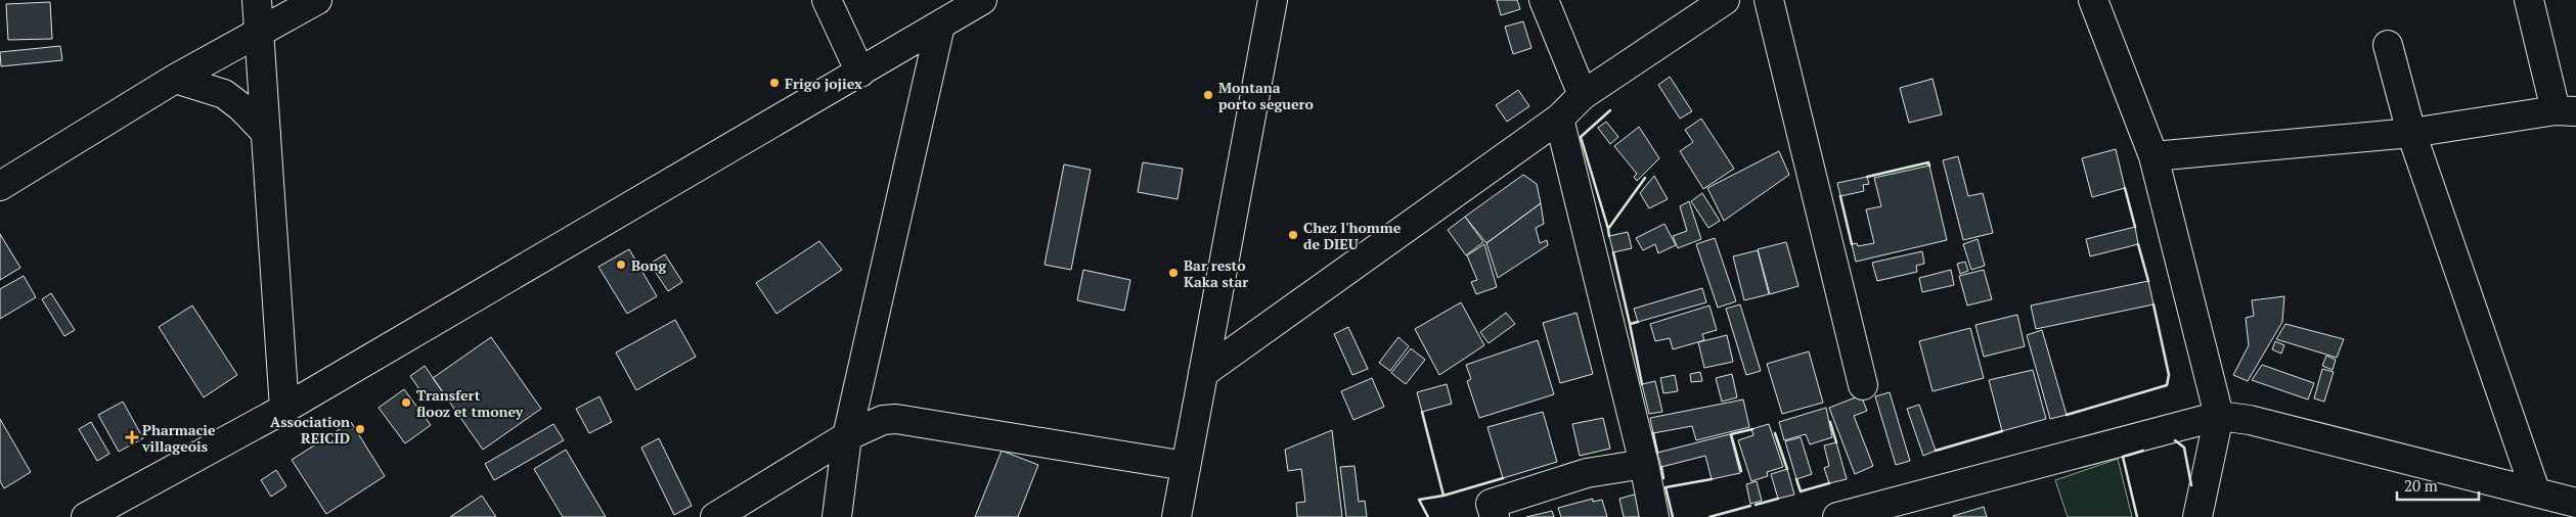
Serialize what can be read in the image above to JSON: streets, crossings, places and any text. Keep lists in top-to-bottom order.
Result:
{
  "places": {
    "other": [
      "Frigo jojiex",
      "Montana porto seguero",
      "Chez l'homme de DIEU",
      "Bong",
      "Bar resto Kaka star",
      "Transfert flooz et tmoney",
      "Association REICID"
    ],
    "health": ["Pharmacie villageois"]
  },
  "scale_bar": "20 m"
}
